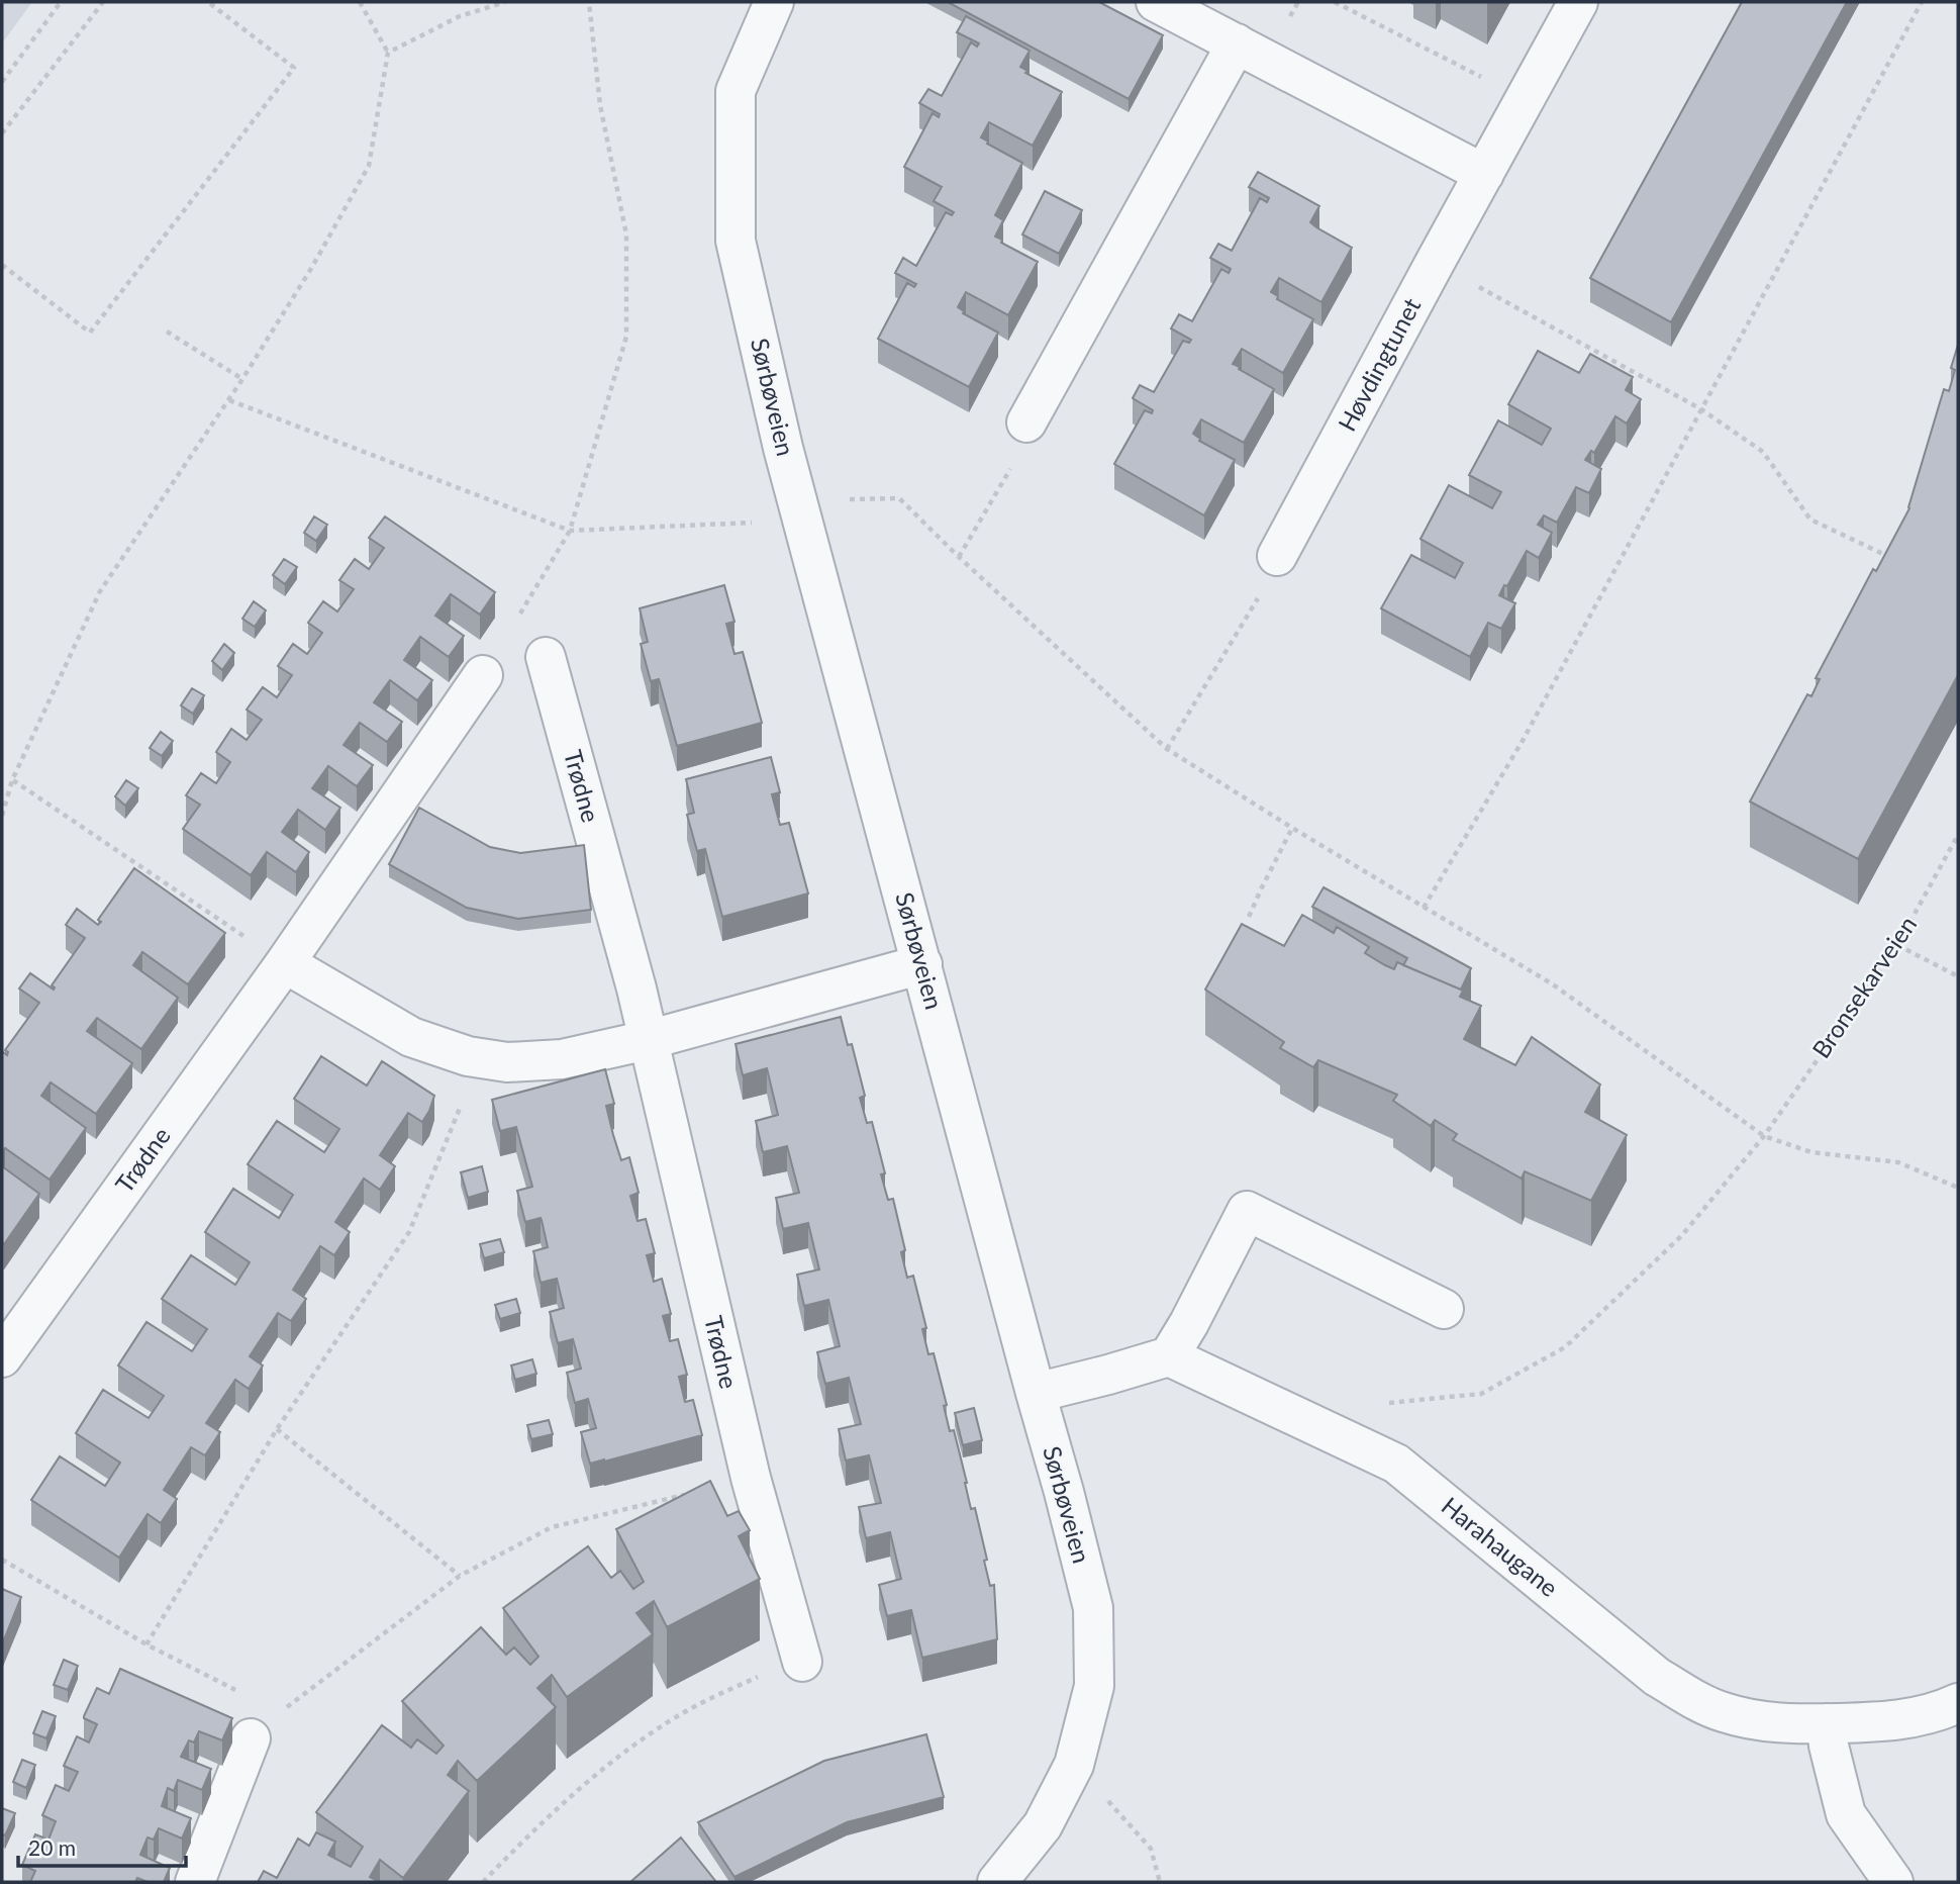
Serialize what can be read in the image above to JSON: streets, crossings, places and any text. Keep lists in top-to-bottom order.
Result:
{
  "streets": {
    "street": [
      "Høvdingtunet",
      "Sørbøveien",
      "Trødne",
      "Harahaugane"
    ],
    "path": ["Bronsekarveien"]
  },
  "scale_bar": "20 m"
}
